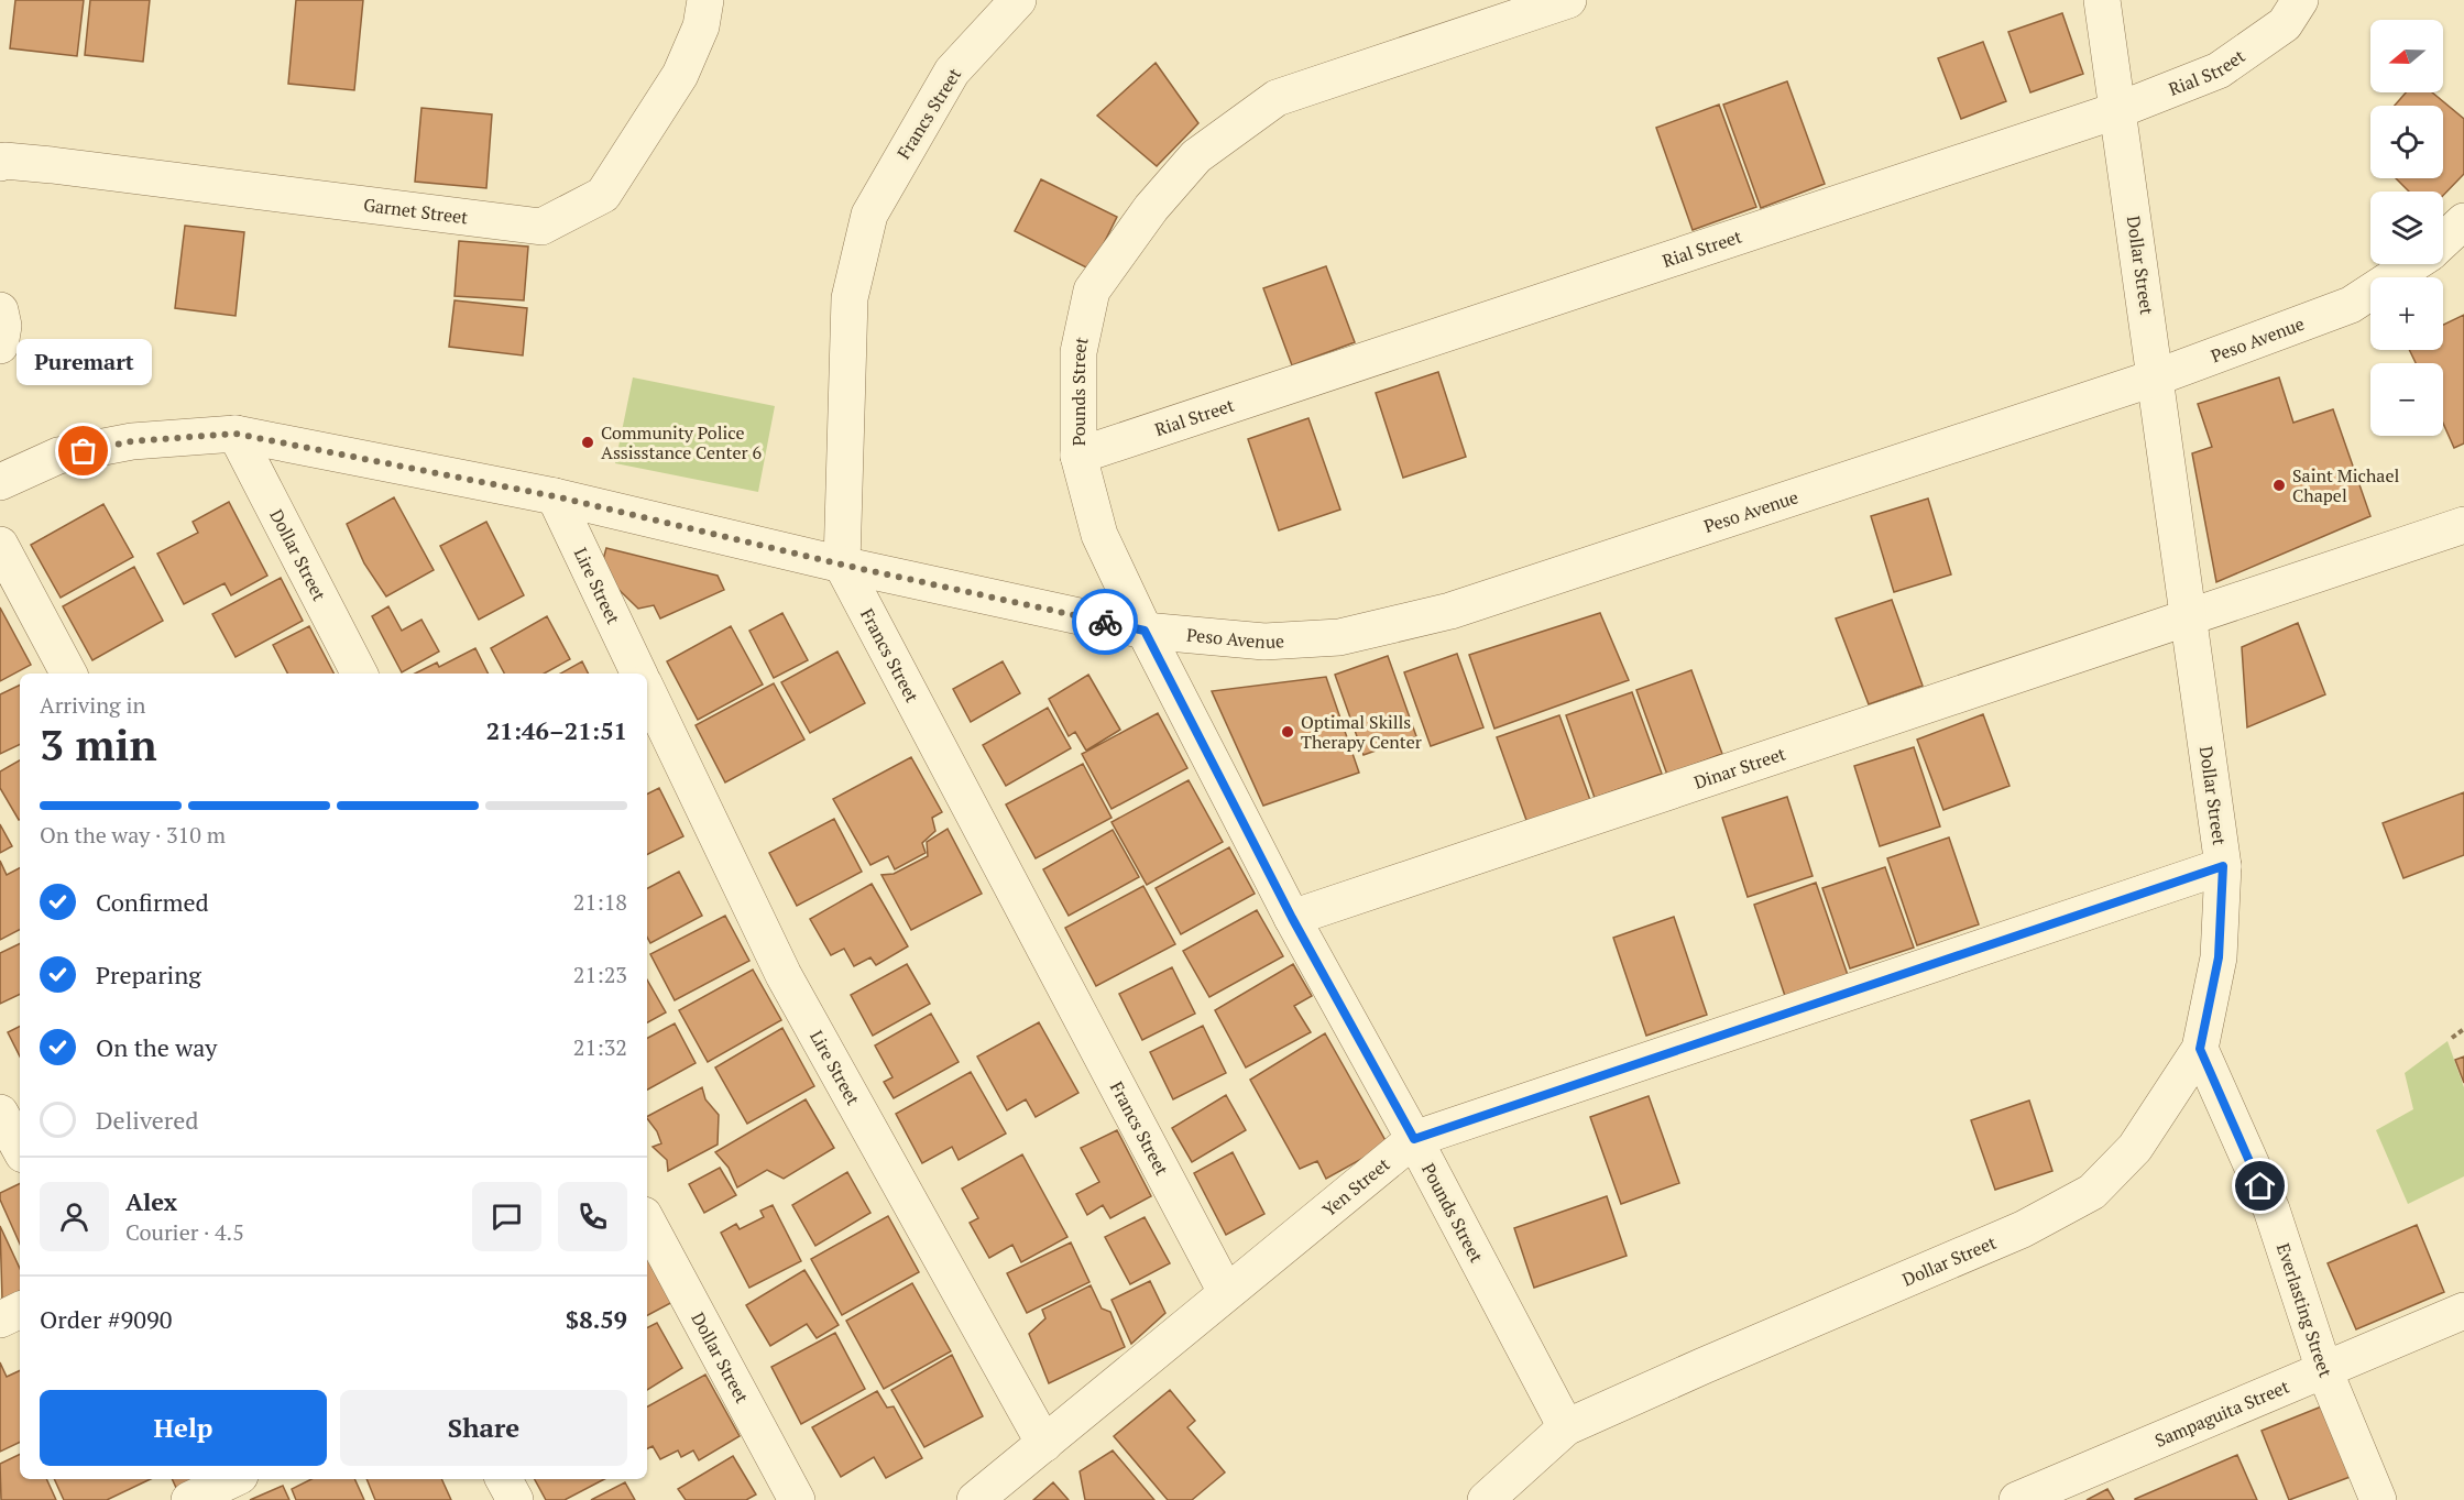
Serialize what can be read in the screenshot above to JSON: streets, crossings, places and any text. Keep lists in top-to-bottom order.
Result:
{
  "streets": {
    "street": [
      "Rial Street",
      "Francs Street",
      "Garnet Street",
      "Dollar Street",
      "Peso Avenue",
      "Pounds Street",
      "Lire Street",
      "Dinar Street",
      "Yen Street",
      "Everlasting Street",
      "Sampaguita Street"
    ]
  },
  "crossings": [
    ["Rial Street", "Dollar Street"],
    ["Rial Street", "Pounds Street"],
    ["Francs Street", "Peso Avenue"],
    ["Francs Street", "Yen Street"],
    ["Dollar Street", "Peso Avenue"],
    ["Dollar Street", "Pounds Street"],
    ["Dollar Street", "Dinar Street"],
    ["Dollar Street", "Yen Street"],
    ["Dollar Street", "Everlasting Street"],
    ["Peso Avenue", "Pounds Street"],
    ["Peso Avenue", "Lire Street"],
    ["Pounds Street", "Dinar Street"],
    ["Pounds Street", "Yen Street"],
    ["Lire Street", "Yen Street"],
    ["Everlasting Street", "Sampaguita Street"]
  ],
  "places": [
    "Community Police Assisstance Center 6",
    "Puremart",
    "Saint Michael Chapel",
    "Optimal Skills Therapy Center"
  ],
  "north": "left",
  "page": {
    "map_buttons": ["+", "−"],
    "bubble": "Puremart",
    "heading": ["3 min", "Arriving in", "21:46–21:51"],
    "panel": [
      "Alex",
      "Courier · 4.5",
      "Order #9090",
      "$8.59"
    ],
    "bar": "On the way · 310 m",
    "list": [
      ["Confirmed", "21:18"],
      ["Preparing", "21:23"],
      ["On the way", "21:32"],
      "Delivered"
    ],
    "buttons": ["Help", "Share"]
  }
}
